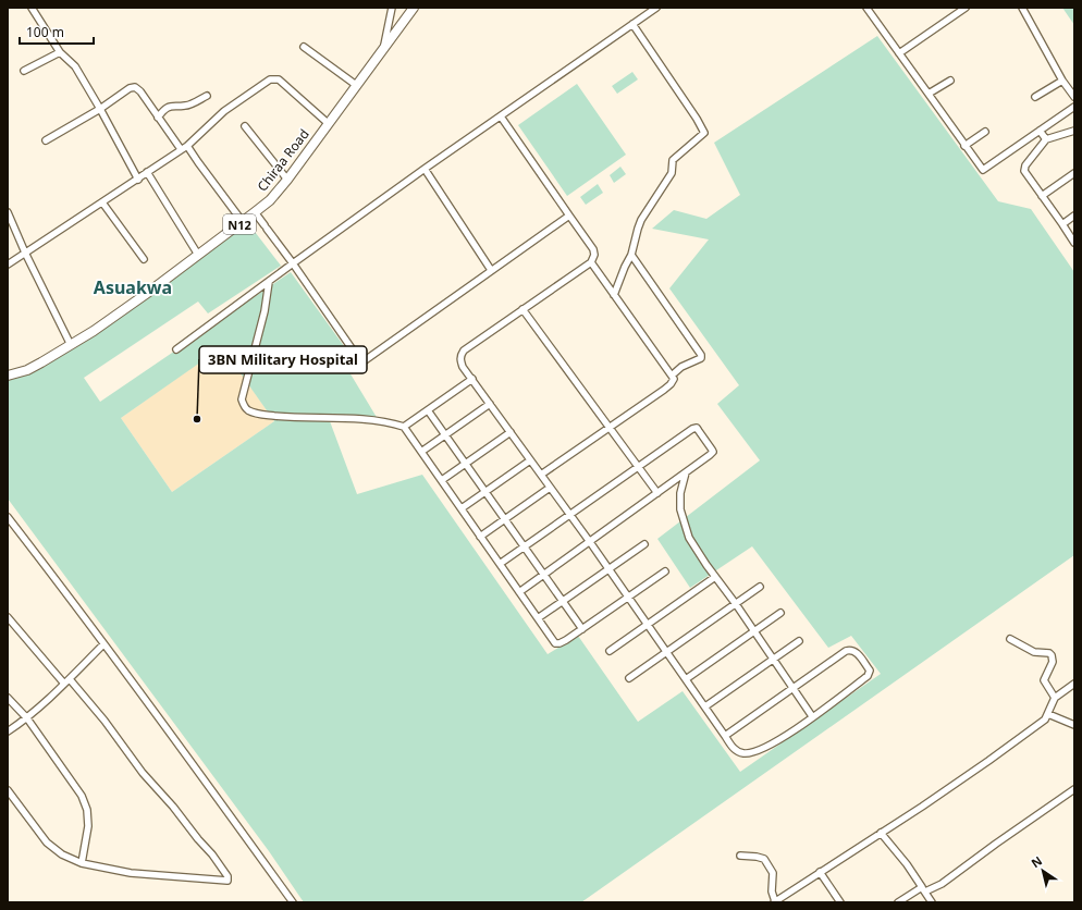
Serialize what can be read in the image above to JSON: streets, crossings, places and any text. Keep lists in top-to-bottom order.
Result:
{
  "streets": {
    "highway": ["Chiraa Road", "N12"]
  },
  "districts": ["Asuakwa"],
  "places": ["3BN Military Hospital"],
  "scale_bar": "100 m",
  "north": "top left"
}
